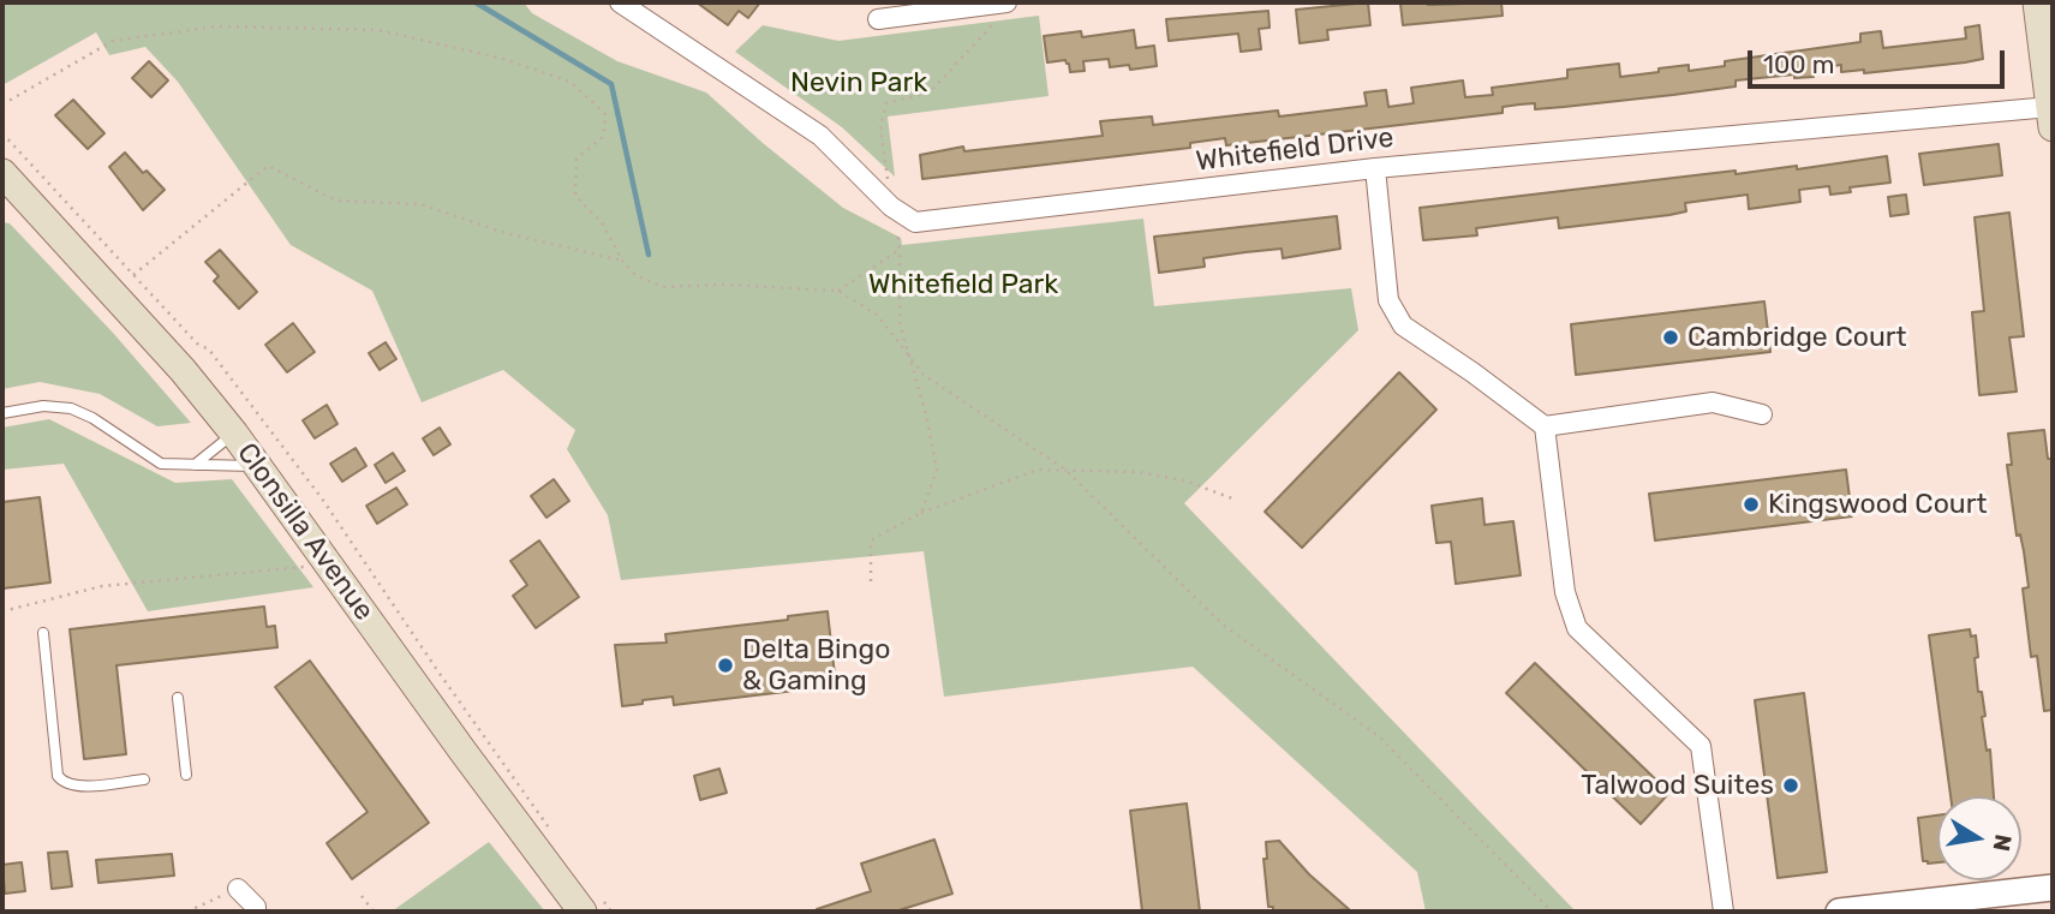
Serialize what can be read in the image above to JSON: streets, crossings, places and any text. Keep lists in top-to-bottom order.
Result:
{
  "streets": {
    "main road": ["Clonsilla Avenue"],
    "street": ["Whitefield Drive"]
  },
  "parks": ["Nevin Park", "Whitefield Park"],
  "places": [
    "Cambridge Court",
    "Kingswood Court",
    "Delta Bingo & Gaming",
    "Talwood Suites"
  ],
  "scale_bar": "100 m",
  "north": "right"
}
